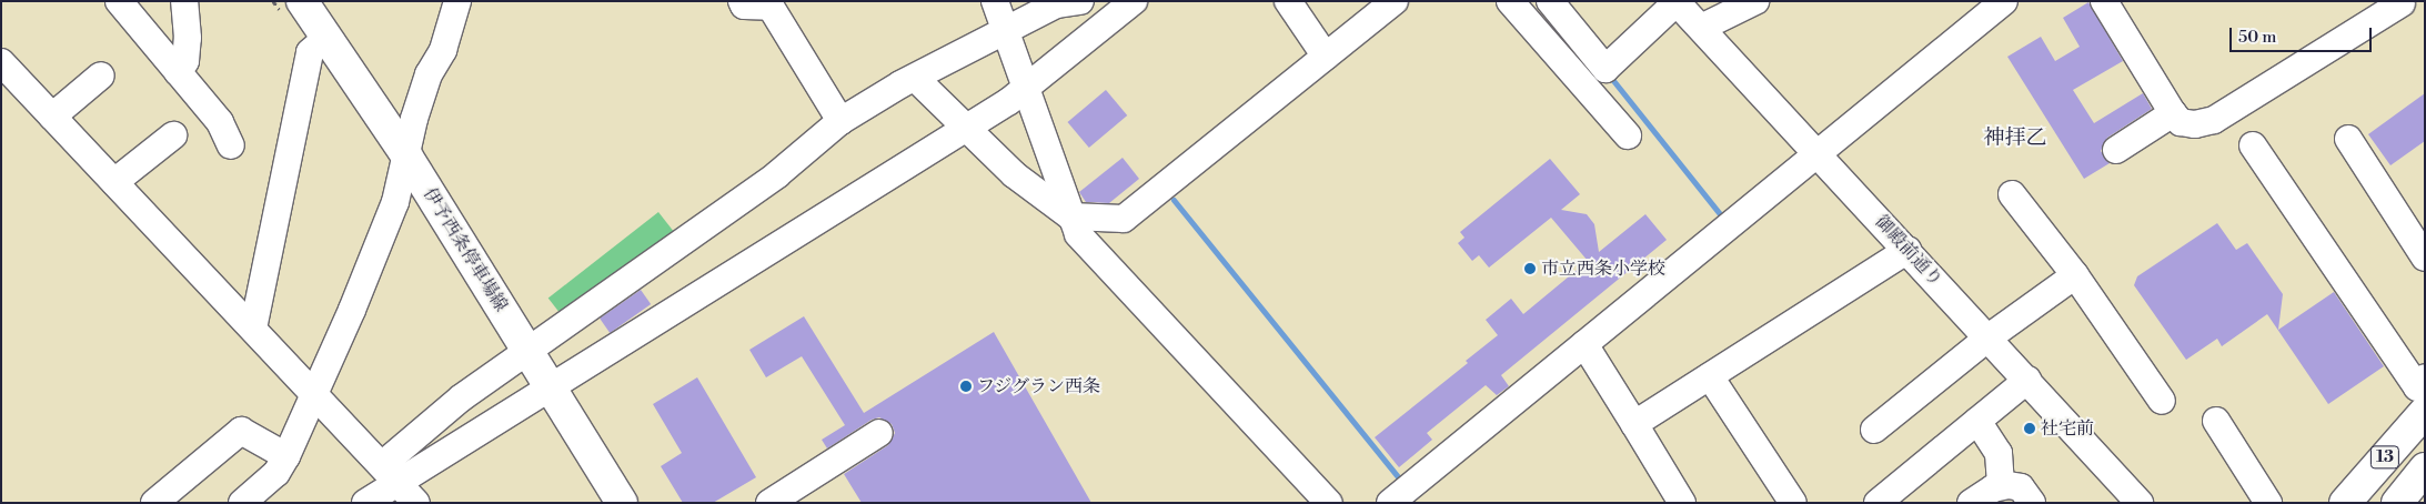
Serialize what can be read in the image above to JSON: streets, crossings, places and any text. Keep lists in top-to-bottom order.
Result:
{
  "streets": {
    "main road": ["伊予西条停車場線", "13"],
    "street": ["御殿前通り"]
  },
  "districts": ["神拝乙"],
  "places": ["市立西条小学校", "フジグラン西条", "社宅前"],
  "scale_bar": "50 m"
}
